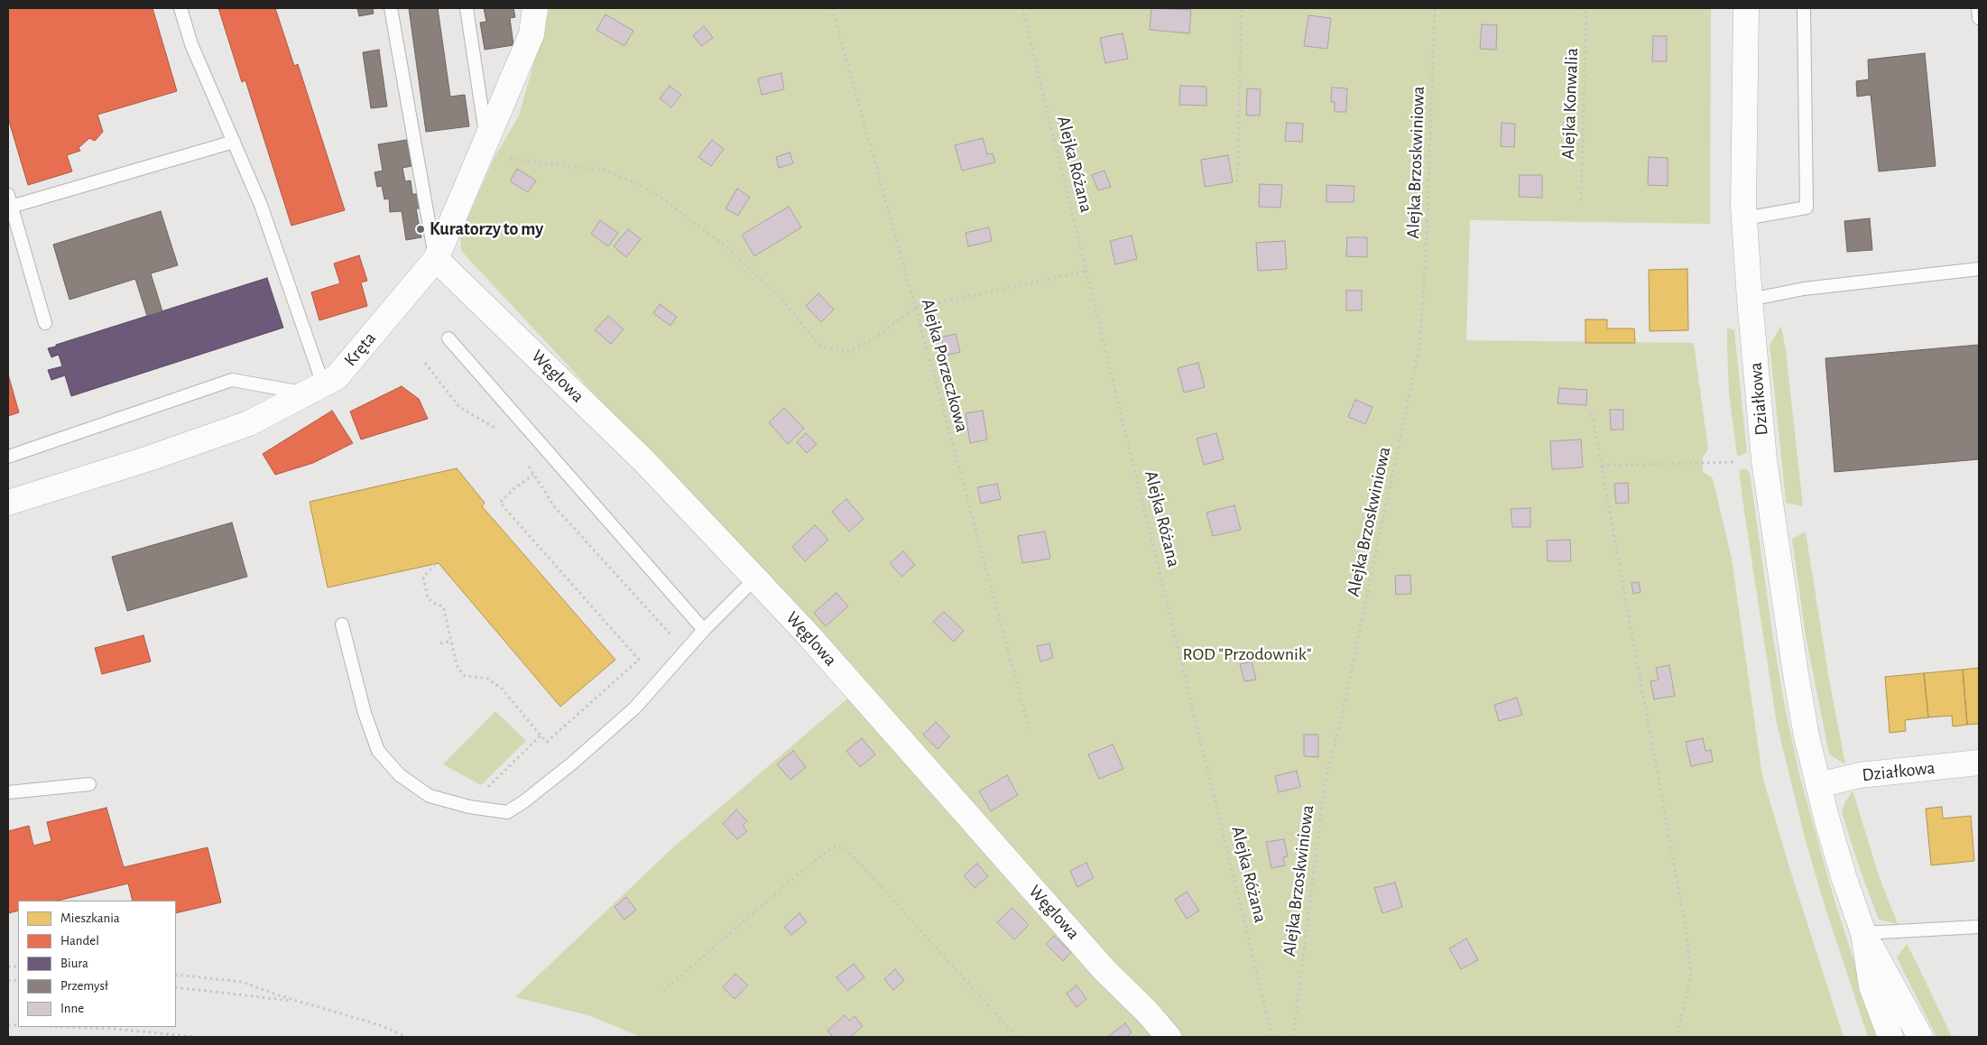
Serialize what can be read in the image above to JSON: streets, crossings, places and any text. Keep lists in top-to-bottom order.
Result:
{
  "streets": {
    "street": ["Kręta", "Węglowa", "Działkowa"],
    "path": [
      "Alejka Konwalia",
      "Alejka Brzoskwiniowa",
      "Alejka Różana",
      "Alejka Porzeczkowa"
    ]
  },
  "crossings": [
    ["Kręta", "Węglowa"]
  ],
  "parks": ["ROD \"Przodownik\""],
  "places": ["Kuratorzy to my"],
  "legend": [
    "Mieszkania",
    "Handel",
    "Biura",
    "Przemysł",
    "Inne"
  ]
}
